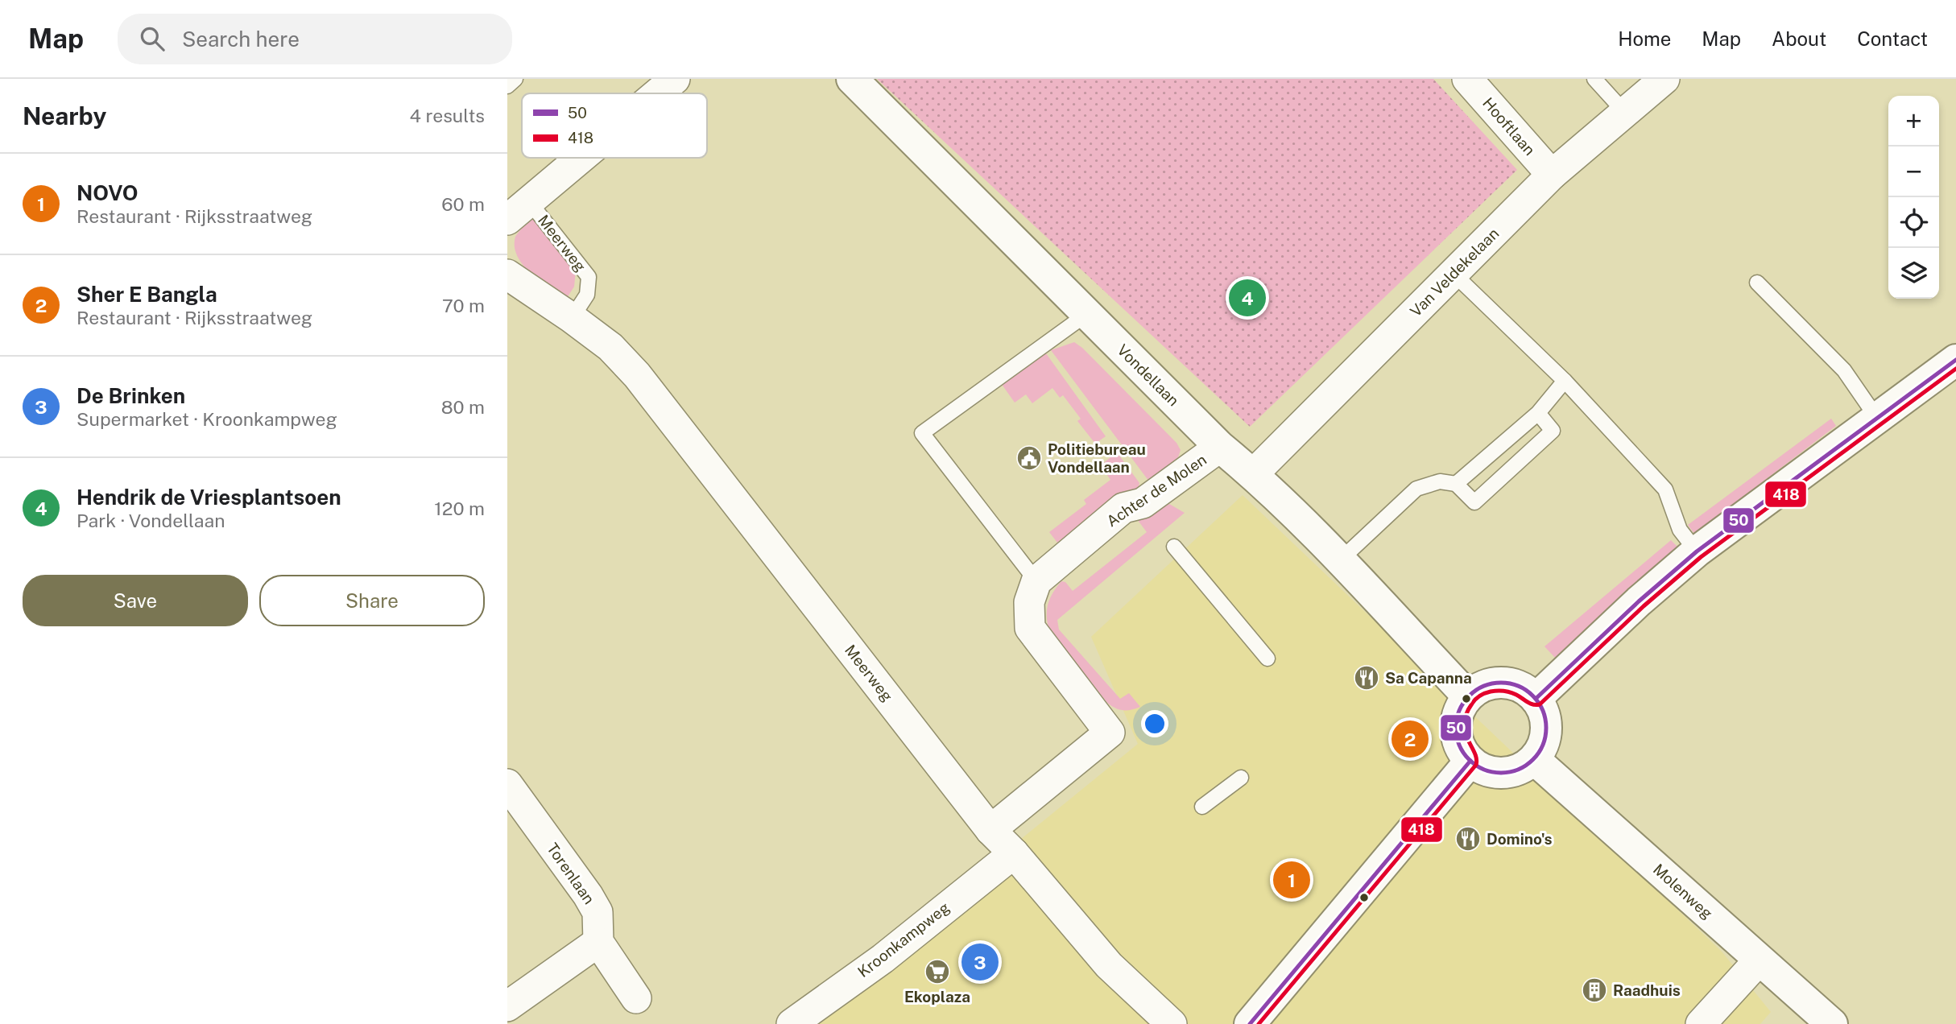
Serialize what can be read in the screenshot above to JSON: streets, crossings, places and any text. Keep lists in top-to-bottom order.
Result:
{
  "streets": {
    "street": [
      "Hooftlaan",
      "Meerweg",
      "Van Veldekelaan",
      "Vondellaan",
      "Achter de Molen",
      "Torenlaan",
      "Molenweg",
      "Kroonkampweg"
    ]
  },
  "crossings": [
    ["Hooftlaan", "Van Veldekelaan"],
    ["Meerweg", "Kroonkampweg"],
    ["Van Veldekelaan", "Vondellaan"],
    ["Vondellaan", "Achter de Molen"],
    ["Vondellaan", "Molenweg"]
  ],
  "places": {
    "public building": ["Politiebureau Vondellaan"],
    "restaurant": ["Sa Capanna", "Domino's"],
    "supermarket": ["Ekoplaza"],
    "building": ["Raadhuis"]
  },
  "lines": ["transit line 50", "transit line 418"],
  "legend": ["50", "418"],
  "page": {
    "header": "Map",
    "search": "Search here",
    "nav": [
      "Home",
      "Map",
      "About",
      "Contact"
    ],
    "heading": ["Nearby", "4 results"],
    "map_buttons": ["+", "−"],
    "list": [
      {
        "mark": "1",
        "name": "NOVO",
        "note": "Restaurant · Rijksstraatweg",
        "value": "60 m"
      },
      {
        "mark": "2",
        "name": "Sher E Bangla",
        "note": "Restaurant · Rijksstraatweg",
        "value": "70 m"
      },
      {
        "mark": "3",
        "name": "De Brinken",
        "note": "Supermarket · Kroonkampweg",
        "value": "80 m"
      },
      {
        "mark": "4",
        "name": "Hendrik de Vriesplantsoen",
        "note": "Park · Vondellaan",
        "value": "120 m"
      }
    ],
    "pins": [
      "4",
      "2",
      "1",
      "3"
    ],
    "buttons": ["Save", "Share"]
  }
}
